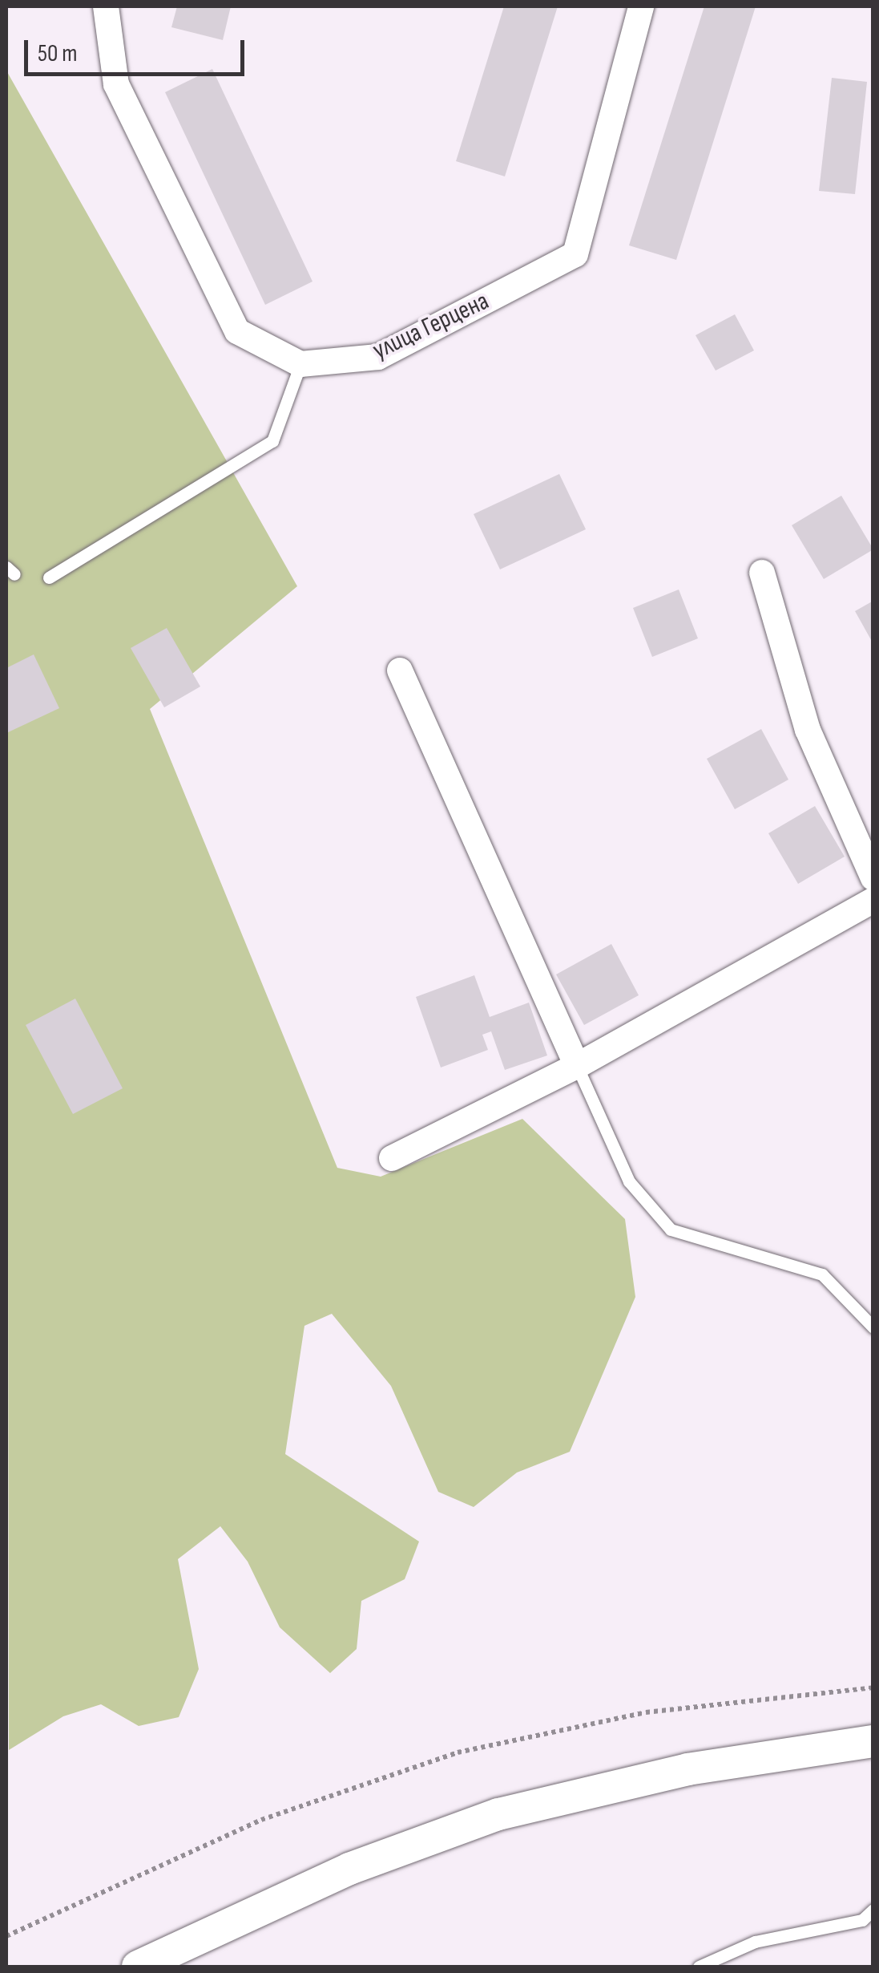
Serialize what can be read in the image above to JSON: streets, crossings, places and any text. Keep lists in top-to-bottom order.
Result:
{
  "streets": {
    "street": ["улица Герцена"]
  },
  "scale_bar": "50 m"
}
